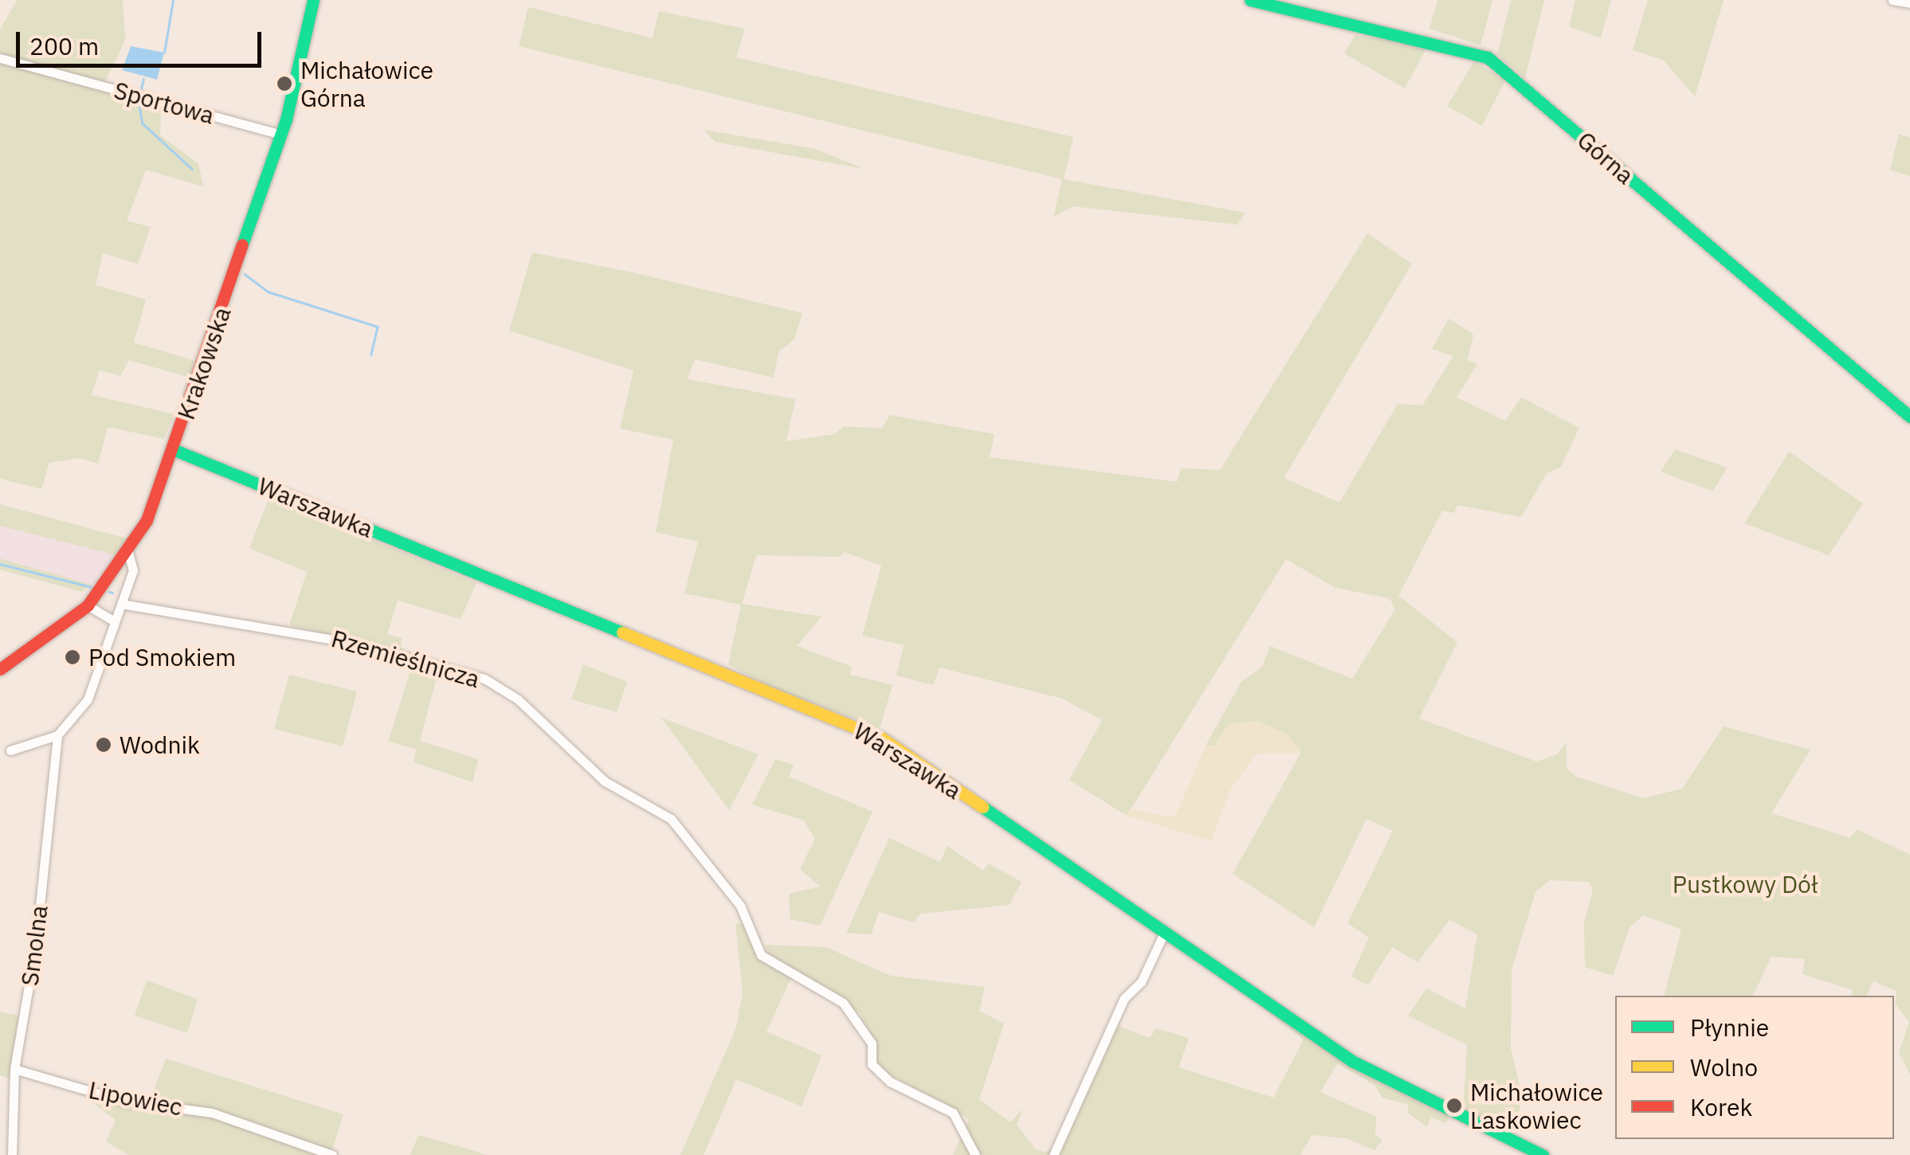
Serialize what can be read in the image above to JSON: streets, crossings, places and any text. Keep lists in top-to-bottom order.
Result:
{
  "streets": {
    "street": [
      "Sportowa",
      "Górna",
      "Krakowska",
      "Warszawka",
      "Rzemieślnicza",
      "Smolna",
      "Lipowiec"
    ]
  },
  "crossings": [
    ["Sportowa", "Krakowska"],
    ["Krakowska", "Warszawka"],
    ["Smolna", "Lipowiec"]
  ],
  "parks": ["Pustkowy Dół"],
  "places": [
    "Michałowice Górna",
    "Pod Smokiem",
    "Wodnik",
    "Michałowice Laskowiec"
  ],
  "legend": ["Płynnie", "Wolno", "Korek"],
  "scale_bar": "200 m"
}
